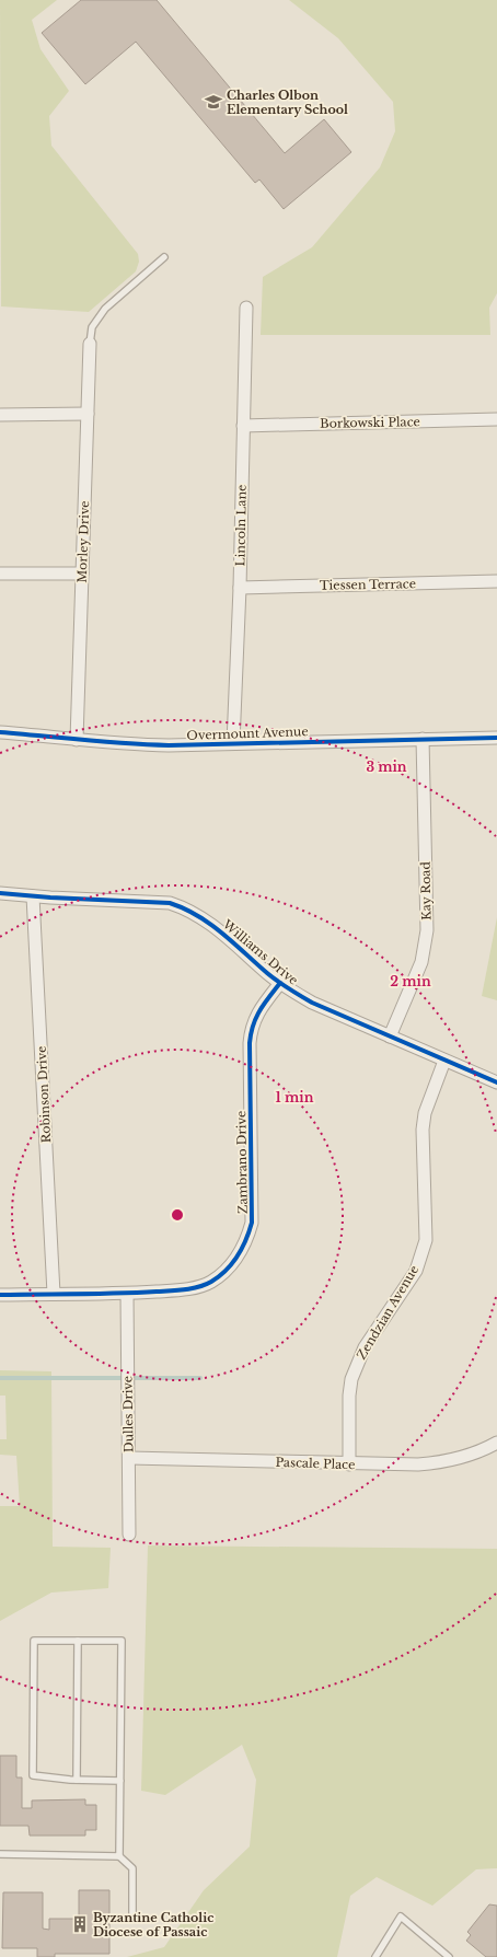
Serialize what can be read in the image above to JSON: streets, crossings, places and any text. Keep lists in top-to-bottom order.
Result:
{
  "streets": {
    "street": [
      "Borkowski Place",
      "Lincoln Lane",
      "Morley Drive",
      "Tiessen Terrace",
      "Overmount Avenue",
      "Kay Road",
      "Williams Drive",
      "Robinson Drive",
      "Zambrano Drive",
      "Zendzian Avenue",
      "Dulles Drive",
      "Pascale Place"
    ]
  },
  "crossings": [
    ["Borkowski Place", "Lincoln Lane"],
    ["Lincoln Lane", "Tiessen Terrace"],
    ["Lincoln Lane", "Overmount Avenue"],
    ["Morley Drive", "Overmount Avenue"],
    ["Overmount Avenue", "Kay Road"],
    ["Kay Road", "Williams Drive"],
    ["Williams Drive", "Robinson Drive"],
    ["Williams Drive", "Zambrano Drive"],
    ["Williams Drive", "Zendzian Avenue"],
    ["Robinson Drive", "Zambrano Drive"],
    ["Zambrano Drive", "Dulles Drive"],
    ["Zendzian Avenue", "Pascale Place"],
    ["Dulles Drive", "Pascale Place"]
  ],
  "places": {
    "school or university": ["Charles Olbon Elementary School"],
    "building": ["Byzantine Catholic Diocese of Passaic"]
  },
  "rings": ["3 min", "2 min", "1 min"]
}
